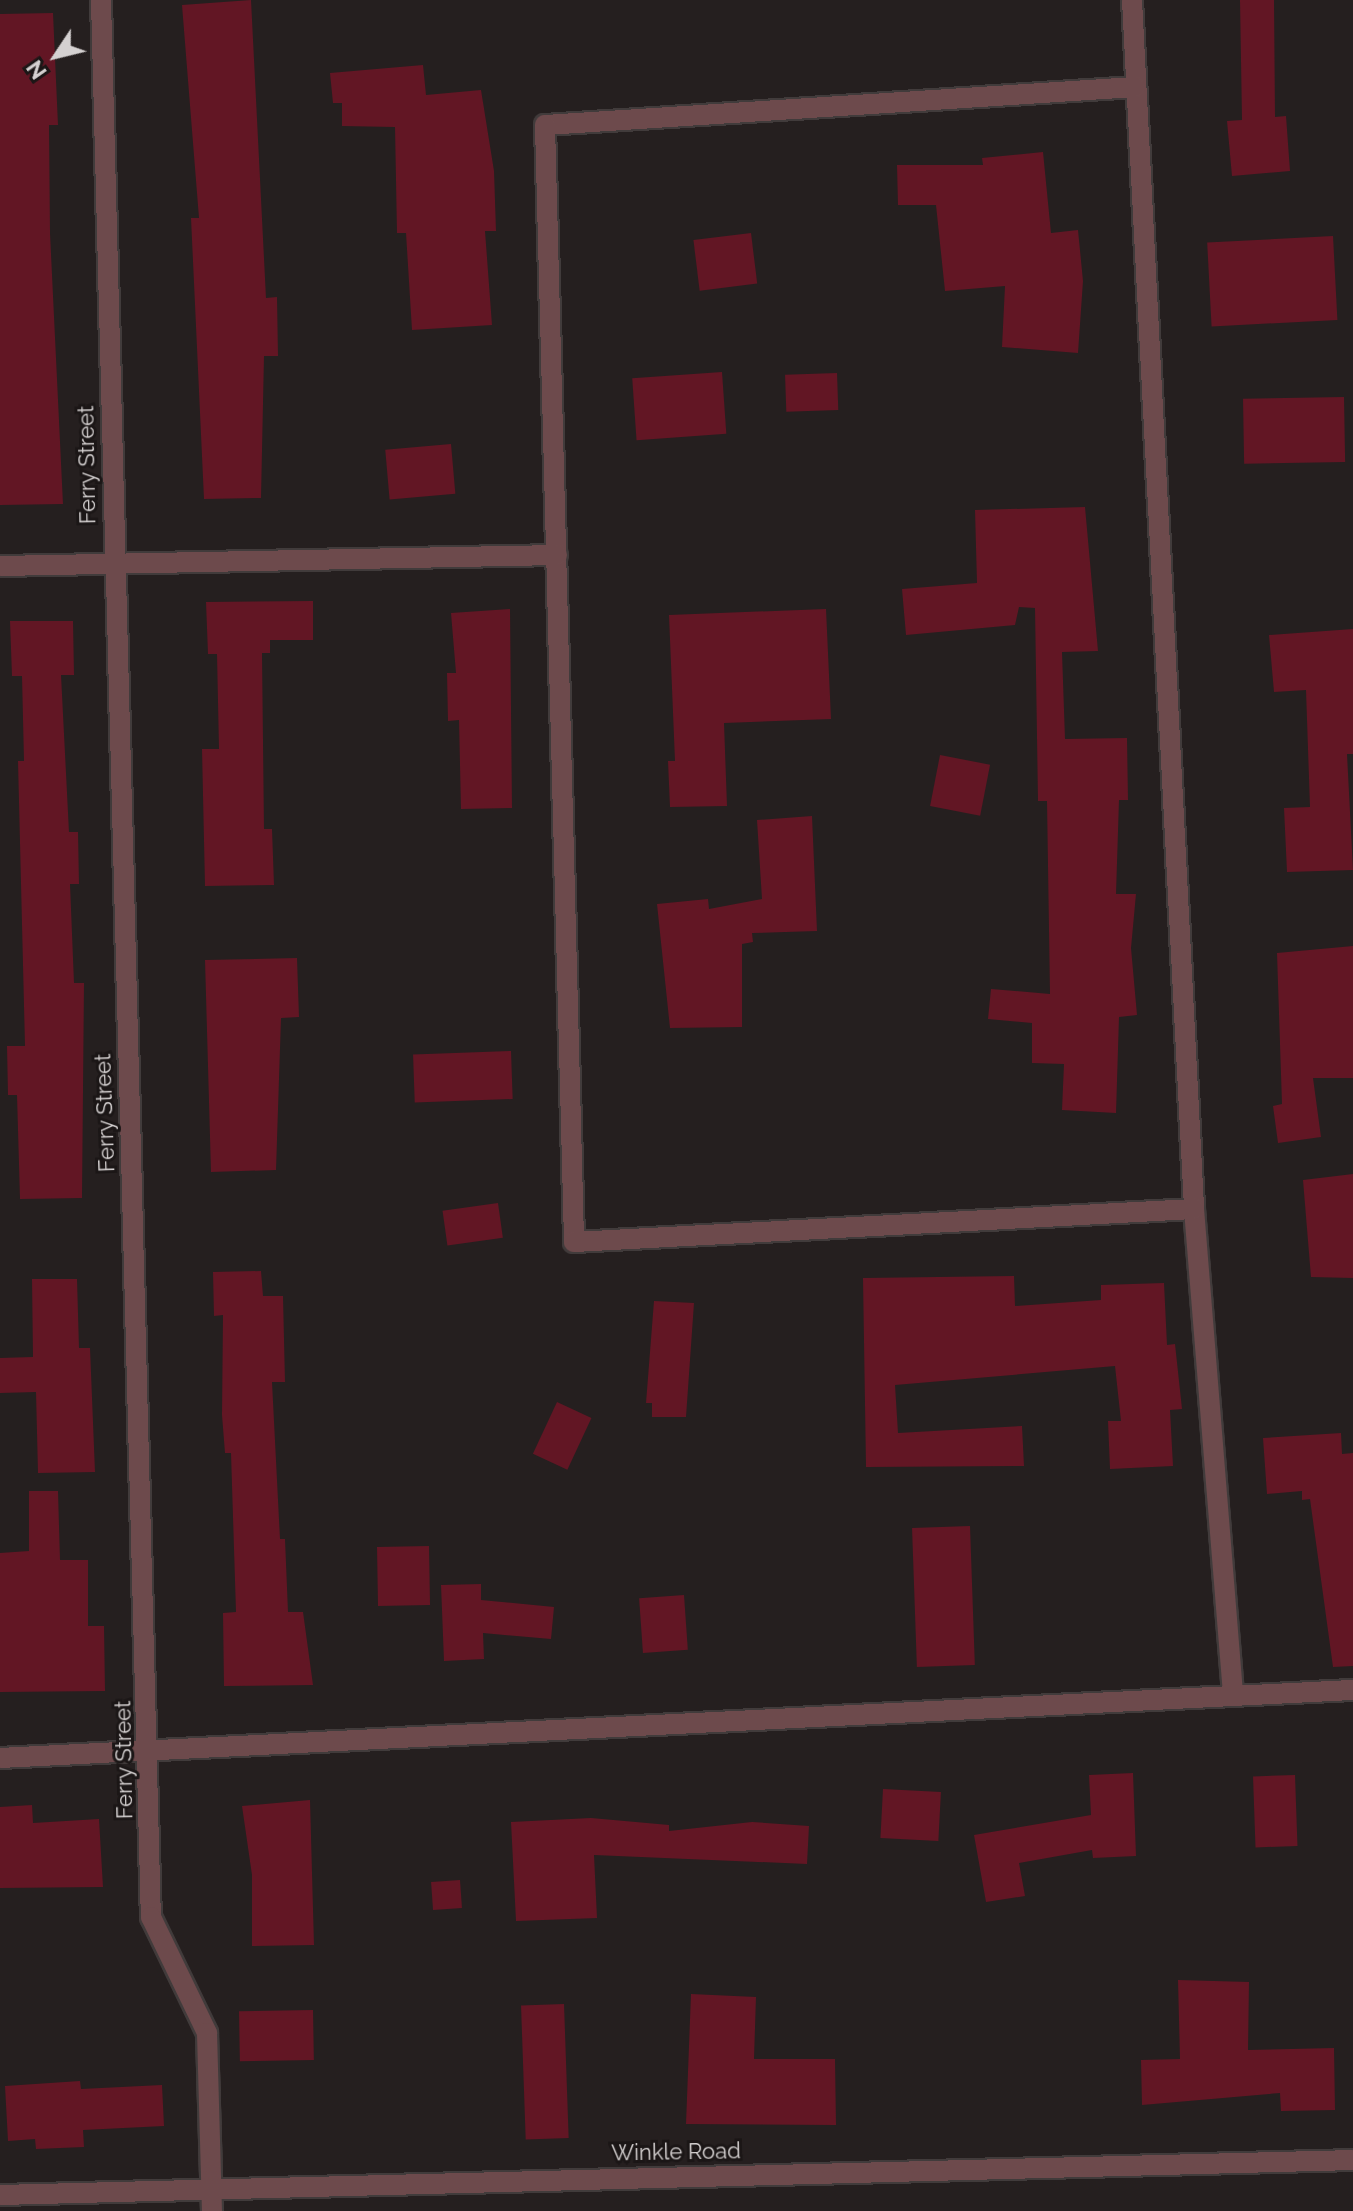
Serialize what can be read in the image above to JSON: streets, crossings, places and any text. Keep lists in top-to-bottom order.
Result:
{
  "streets": {
    "street": ["Ferry Street", "Winkle Road"]
  },
  "crossings": [
    ["Ferry Street", "Winkle Road"]
  ],
  "north": "bottom left"
}
